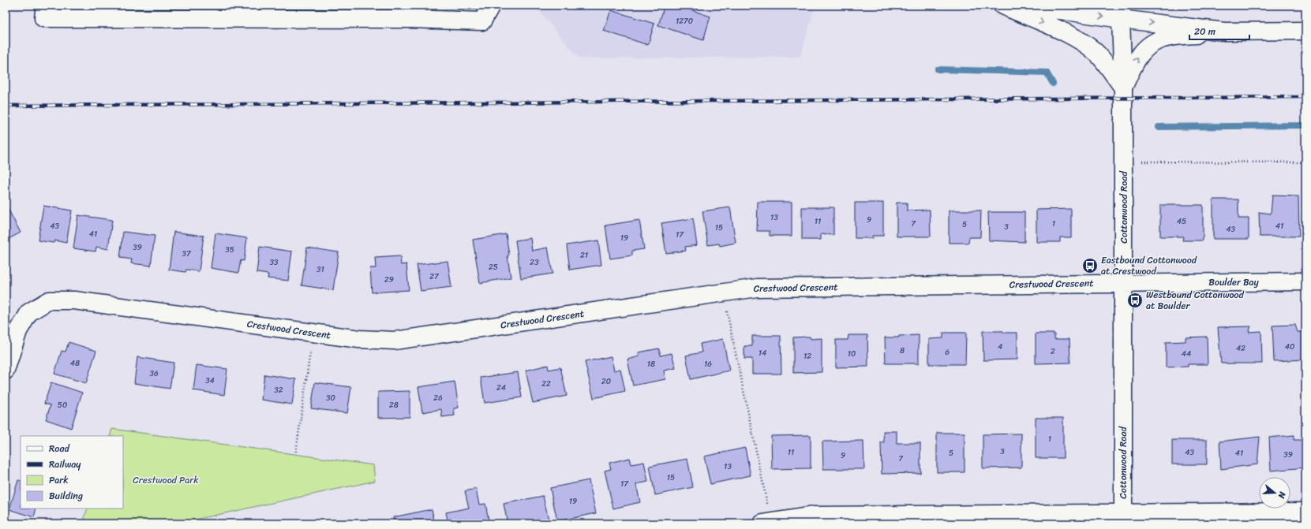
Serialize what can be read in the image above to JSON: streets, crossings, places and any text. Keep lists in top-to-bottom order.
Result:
{
  "streets": {
    "street": ["Cottonwood Road", "Boulder Bay", "Crestwood Crescent"]
  },
  "crossings": [
    ["Cottonwood Road", "Boulder Bay"],
    ["Cottonwood Road", "Crestwood Crescent"],
    ["Boulder Bay", "Crestwood Crescent"]
  ],
  "parks": ["Crestwood Park"],
  "places": {
    "bus stop": ["Eastbound Cottonwood at Crestwood", "Westbound Cottonwood at Boulder"]
  },
  "house_numbers": [
    "1270",
    "13",
    "9",
    "11",
    "45",
    "7",
    "1",
    "5",
    "43",
    "41",
    "3",
    "15",
    "43",
    "41",
    "17",
    "19",
    "39",
    "35",
    "37",
    "21",
    "33",
    "23",
    "25",
    "31",
    "27",
    "29",
    "4",
    "40",
    "42",
    "8",
    "2",
    "6",
    "14",
    "10",
    "44",
    "12",
    "48",
    "18",
    "16",
    "36",
    "34",
    "20",
    "22",
    "24",
    "32",
    "30",
    "26",
    "50",
    "28",
    "1",
    "3",
    "11",
    "43",
    "5",
    "41",
    "39",
    "9",
    "7",
    "13",
    "15",
    "17",
    "19"
  ],
  "legend": [
    "Road",
    "Railway",
    "Park",
    "Building"
  ],
  "scale_bar": "20 m",
  "north": "right"
}
